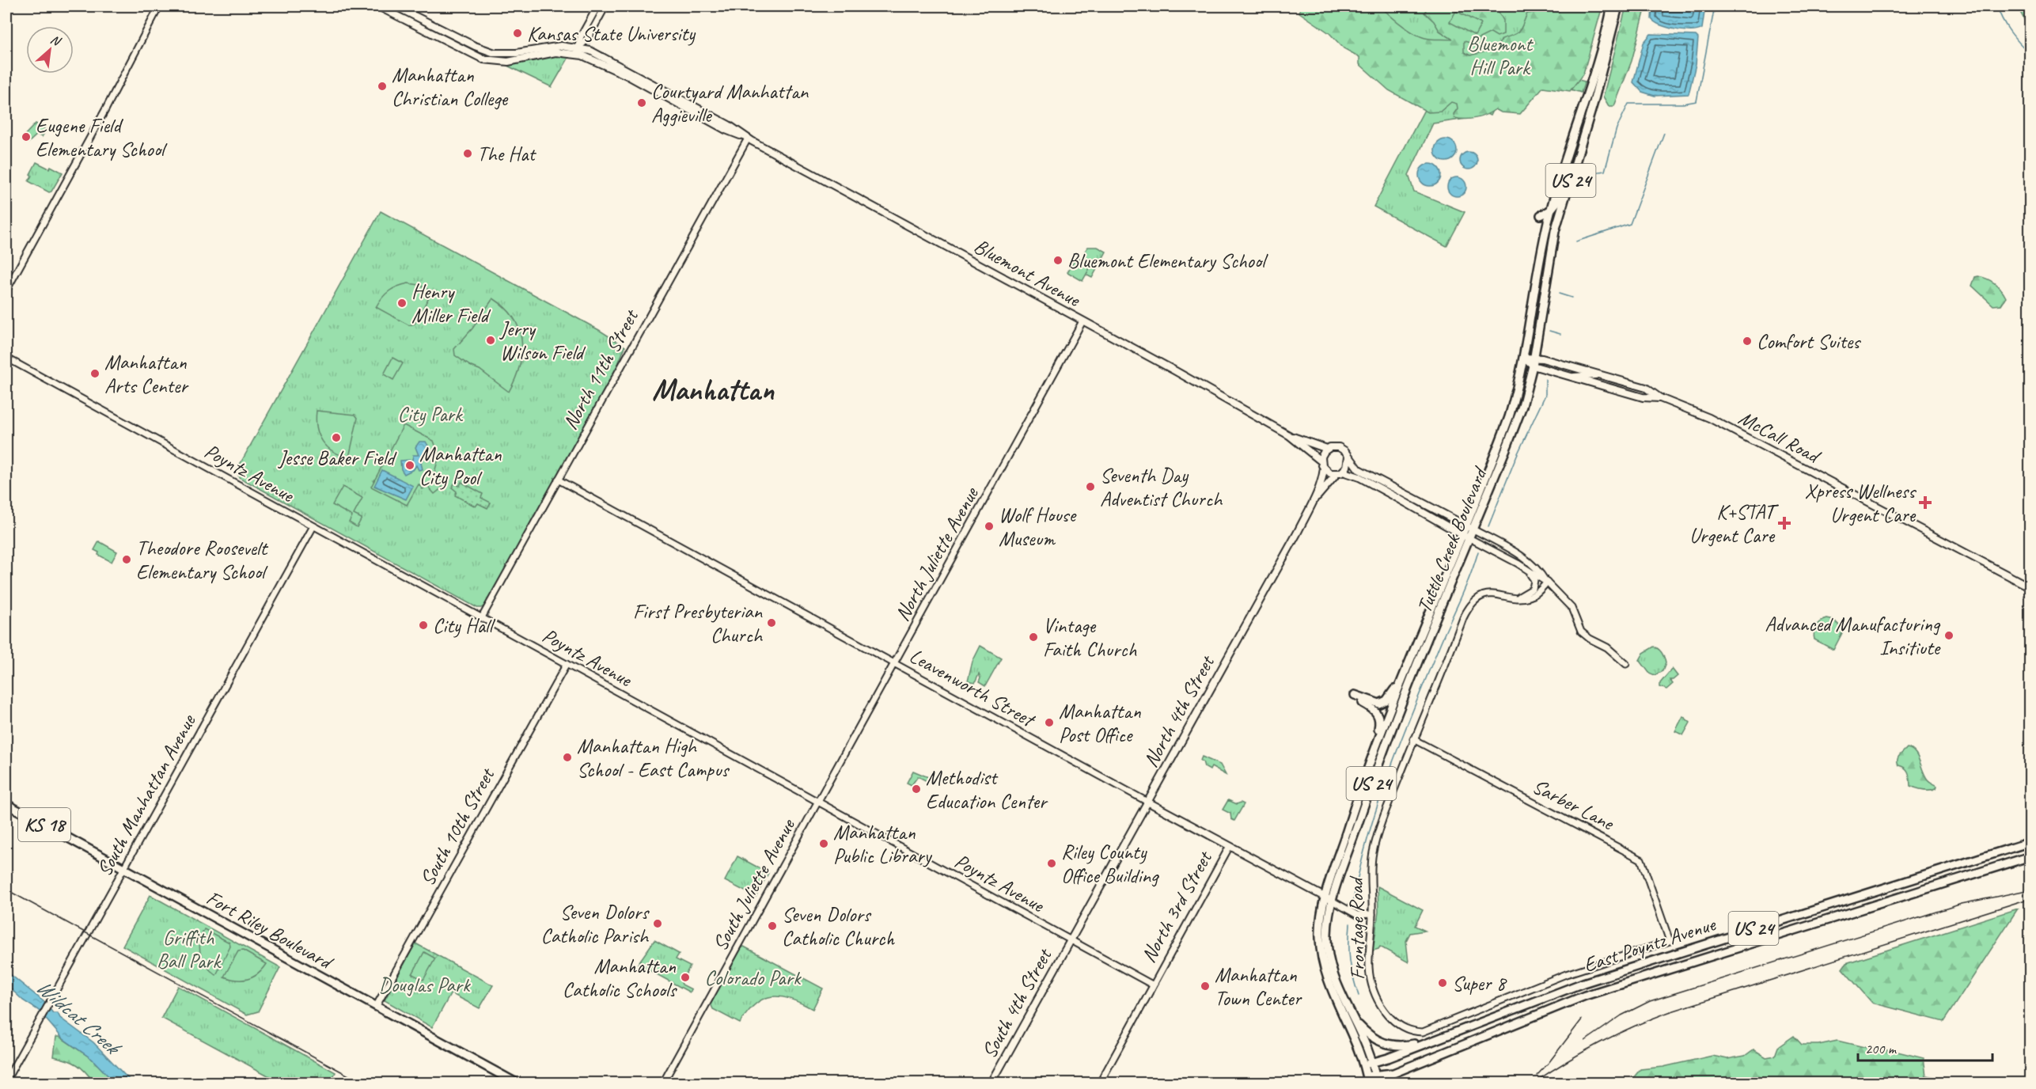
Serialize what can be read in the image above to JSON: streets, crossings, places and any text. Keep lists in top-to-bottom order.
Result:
{
  "streets": {
    "highway": [
      "US 24",
      "Tuttle Creek Boulevard",
      "KS 18",
      "Fort Riley Boulevard",
      "East Poyntz Avenue"
    ],
    "main road": [
      "Bluemont Avenue",
      "McCall Road",
      "Leavenworth Street",
      "North 4th Street",
      "South 4th Street"
    ],
    "street": [
      "North 11th Street",
      "Poyntz Avenue",
      "North Juliette Avenue",
      "South Manhattan Avenue",
      "Sarber Lane",
      "South 10th Street",
      "South Juliette Avenue",
      "North 3rd Street",
      "Frontage Road"
    ]
  },
  "crossings": [
    ["US 24", "Tuttle Creek Boulevard"],
    ["US 24", "East Poyntz Avenue"],
    ["Bluemont Avenue", "North 11th Street"],
    ["Bluemont Avenue", "North Juliette Avenue"],
    ["Bluemont Avenue", "North 4th Street"],
    ["North 11th Street", "Poyntz Avenue"],
    ["North 11th Street", "Leavenworth Street"],
    ["McCall Road", "Tuttle Creek Boulevard"],
    ["Poyntz Avenue", "North Juliette Avenue"],
    ["Poyntz Avenue", "North 4th Street"],
    ["Poyntz Avenue", "South Manhattan Avenue"],
    ["Poyntz Avenue", "South 10th Street"],
    ["Poyntz Avenue", "South Juliette Avenue"],
    ["Poyntz Avenue", "North 3rd Street"],
    ["Poyntz Avenue", "South 4th Street"],
    ["Tuttle Creek Boulevard", "Leavenworth Street"],
    ["Tuttle Creek Boulevard", "East Poyntz Avenue"],
    ["North Juliette Avenue", "Leavenworth Street"],
    ["North Juliette Avenue", "South Juliette Avenue"],
    ["Leavenworth Street", "North 4th Street"],
    ["Leavenworth Street", "North 3rd Street"],
    ["Leavenworth Street", "Frontage Road"],
    ["North 4th Street", "South 4th Street"],
    ["South Manhattan Avenue", "Fort Riley Boulevard"],
    ["Sarber Lane", "Frontage Road"],
    ["South 10th Street", "Fort Riley Boulevard"]
  ],
  "districts": ["Manhattan"],
  "water": ["Wildcat Creek"],
  "parks": [
    "Bluemont Hill Park",
    "City Park",
    "Griffith Ball Park",
    "Colorado Park",
    "Douglas Park"
  ],
  "places": {
    "other": [
      "Kansas State University",
      "Manhattan Christian College",
      "Courtyard Manhattan Aggieville",
      "Eugene Field Elementary School",
      "The Hat",
      "Bluemont Elementary School",
      "Henry Miller Field",
      "Jerry Wilson Field",
      "Comfort Suites",
      "Manhattan Arts Center",
      "Jesse Baker Field",
      "Manhattan City Pool",
      "Seventh Day Adventist Church",
      "Wolf House Museum",
      "Theodore Roosevelt Elementary School",
      "First Presbyterian Church",
      "City Hall",
      "Advanced Manufacturing Insitiute",
      "Vintage Faith Church",
      "Manhattan Post Office",
      "Manhattan High School - East Campus",
      "Methodist Education Center",
      "Manhattan Public Library",
      "Riley County Office Building",
      "Seven Dolors Catholic Parish",
      "Seven Dolors Catholic Church",
      "Manhattan Catholic Schools",
      "Super 8",
      "Manhattan Town Center"
    ],
    "health": ["Xpress Wellness Urgent Care", "K+STAT Urgent Care"]
  },
  "scale_bar": "200 m",
  "north": "top right"
}
